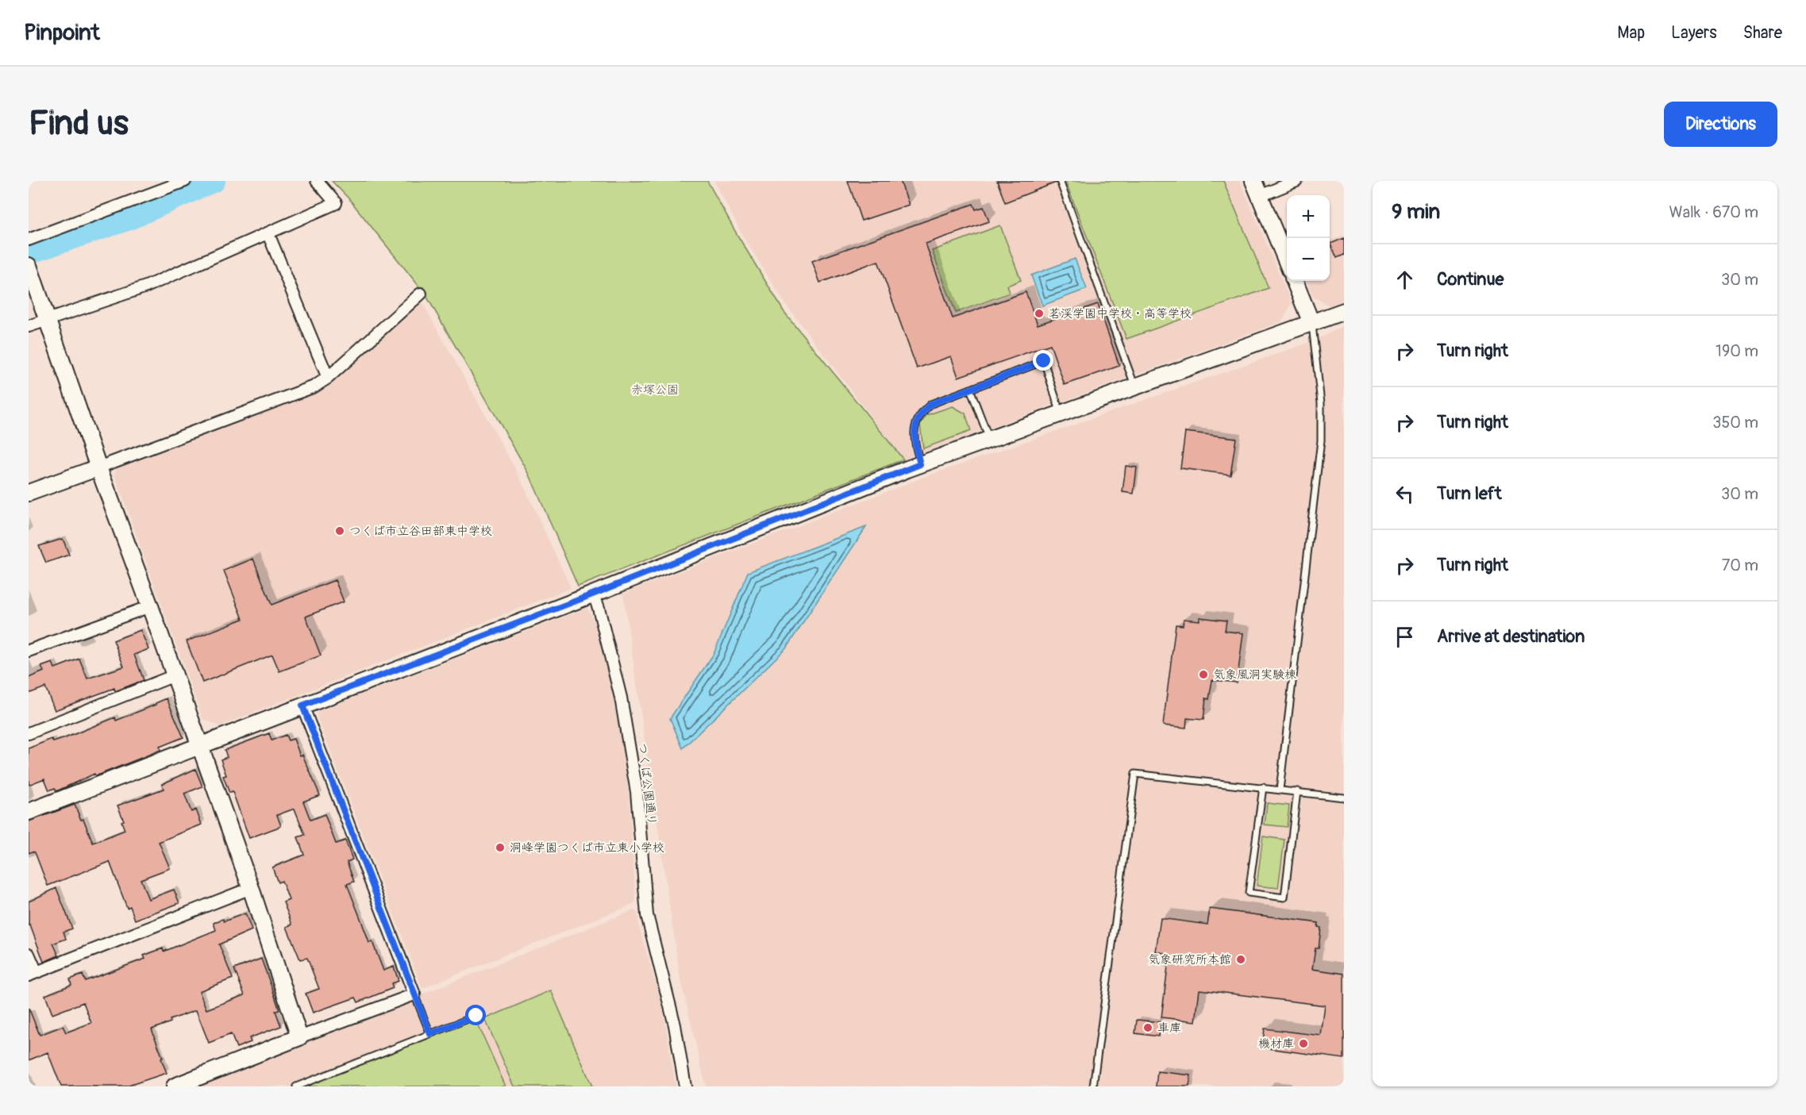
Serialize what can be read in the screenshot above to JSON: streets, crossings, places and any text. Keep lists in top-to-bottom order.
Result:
{
  "streets": {
    "street": ["つくば公園通り"]
  },
  "parks": ["赤塚公園"],
  "places": [
    "茗渓学園中学校・高等学校",
    "つくば市立谷田部東中学校",
    "気象風洞実験棟",
    "洞峰学園つくば市立東小学校",
    "気象研究所本館",
    "車庫",
    "機材庫"
  ],
  "page": {
    "header": "Pinpoint",
    "nav": ["Map", "Layers", "Share"],
    "buttons": "Directions",
    "title": "Find us",
    "heading": ["9 min", "Walk · 670 m"],
    "map_buttons": ["+", "−"],
    "list": [
      ["Continue", "30 m"],
      ["Turn right", "190 m"],
      ["Turn right", "350 m"],
      ["Turn left", "30 m"],
      ["Turn right", "70 m"],
      "Arrive at destination"
    ]
  }
}
